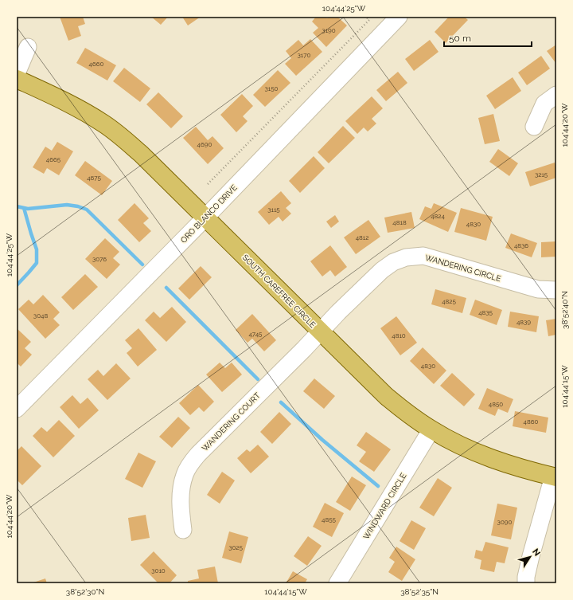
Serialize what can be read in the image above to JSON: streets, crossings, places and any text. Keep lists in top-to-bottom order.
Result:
{
  "streets": {
    "main road": ["SOUTH CAREFREE CIRCLE"],
    "street": [
      "ORO BLANCO DRIVE",
      "WANDERING CIRCLE",
      "WANDERING COURT",
      "WINDWARD CIRCLE"
    ]
  },
  "crossings": [
    ["ORO BLANCO DRIVE", "SOUTH CAREFREE CIRCLE"],
    ["WANDERING CIRCLE", "SOUTH CAREFREE CIRCLE"],
    ["WANDERING CIRCLE", "WANDERING COURT"],
    ["SOUTH CAREFREE CIRCLE", "WANDERING COURT"],
    ["SOUTH CAREFREE CIRCLE", "WINDWARD CIRCLE"]
  ],
  "house_numbers": [
    "3190",
    "3170",
    "4660",
    "3150",
    "4690",
    "4665",
    "3215",
    "4675",
    "3115",
    "4824",
    "4818",
    "4830",
    "4812",
    "4836",
    "3076",
    "4825",
    "4835",
    "3048",
    "4839",
    "4745",
    "4810",
    "4830",
    "4850",
    "4860",
    "4855",
    "3090",
    "3025",
    "3010"
  ],
  "scale_bar": "50 m",
  "north": "top right",
  "coordinates": [
    "104°44'25\"W",
    "104°44'20\"W",
    "38°52'40\"N",
    "104°44'15\"W",
    "38°52'30\"N",
    "38°52'35\"N"
  ]
}
